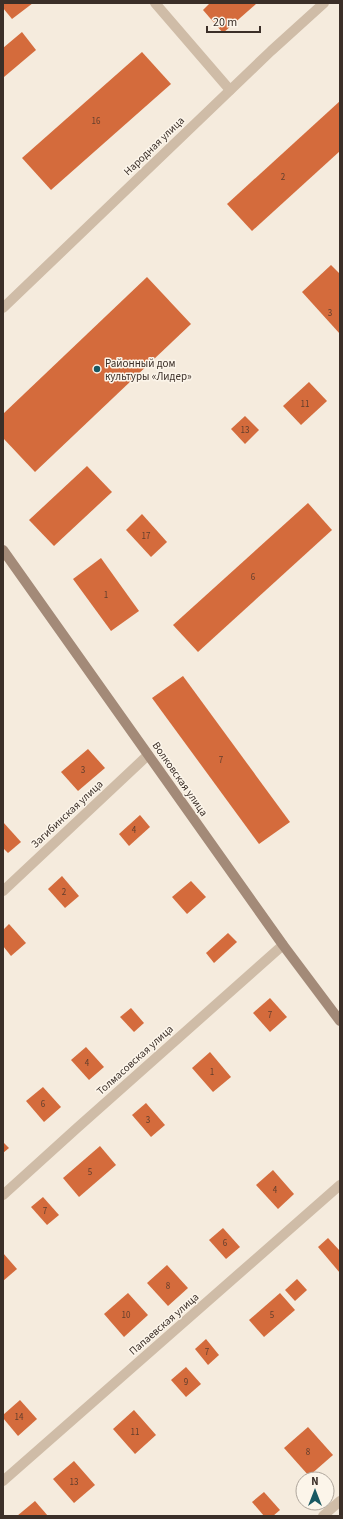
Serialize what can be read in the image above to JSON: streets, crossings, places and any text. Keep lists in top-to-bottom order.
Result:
{
  "streets": {
    "main road": ["Волковская улица"],
    "street": [
      "Народная улица",
      "Загибинская улица",
      "Толмасовская улица",
      "Папаевская улица"
    ]
  },
  "crossings": [
    ["Волковская улица", "Загибинская улица"],
    ["Волковская улица", "Толмасовская улица"]
  ],
  "places": ["Районный дом культуры «Лидер»"],
  "house_numbers": [
    "16",
    "2",
    "3",
    "11",
    "13",
    "17",
    "6",
    "1",
    "7",
    "3",
    "4",
    "2",
    "7",
    "4",
    "1",
    "6",
    "3",
    "5",
    "4",
    "7",
    "6",
    "8",
    "10",
    "5",
    "7",
    "9",
    "14",
    "11",
    "8",
    "13"
  ],
  "scale_bar": "20 m",
  "north": "top"
}
